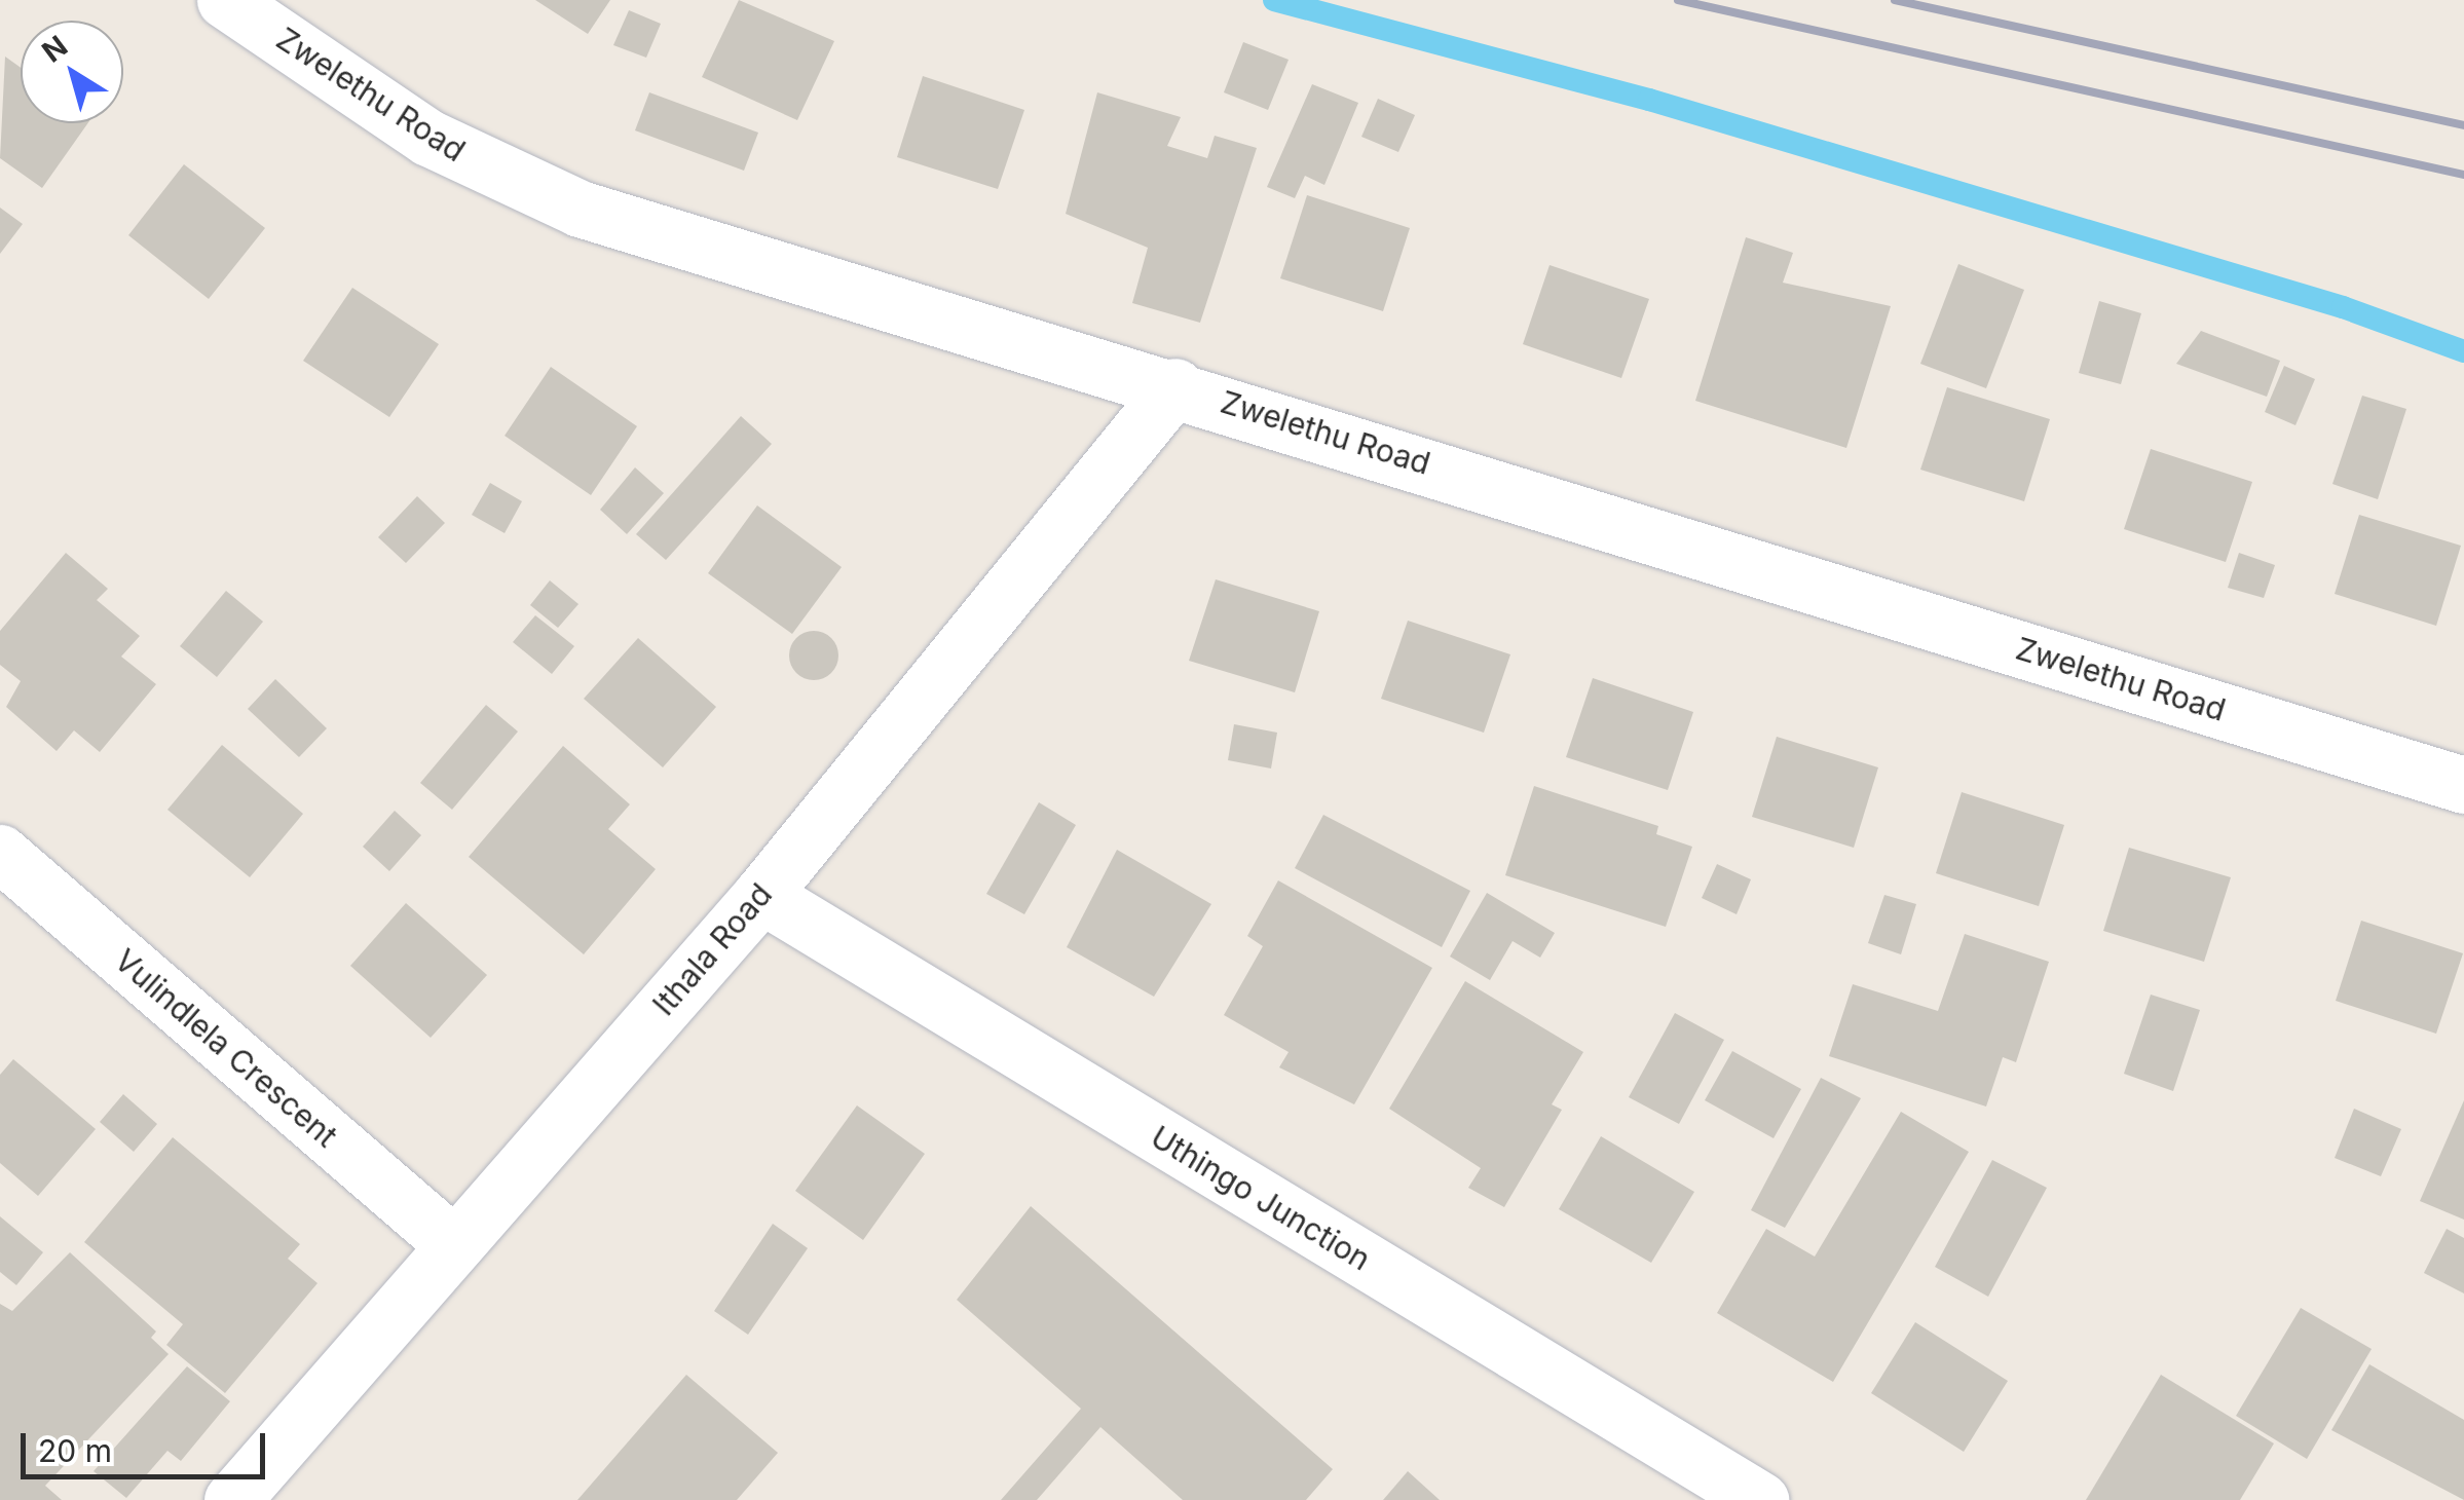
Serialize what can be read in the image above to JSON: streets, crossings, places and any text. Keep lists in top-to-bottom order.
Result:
{
  "streets": {
    "street": [
      "Zwelethu Road",
      "Ithala Road",
      "Vulindlela Crescent",
      "Uthingo Junction"
    ]
  },
  "crossings": [
    ["Zwelethu Road", "Ithala Road"],
    ["Ithala Road", "Vulindlela Crescent"],
    ["Ithala Road", "Uthingo Junction"]
  ],
  "scale_bar": "20 m",
  "north": "top left"
}
